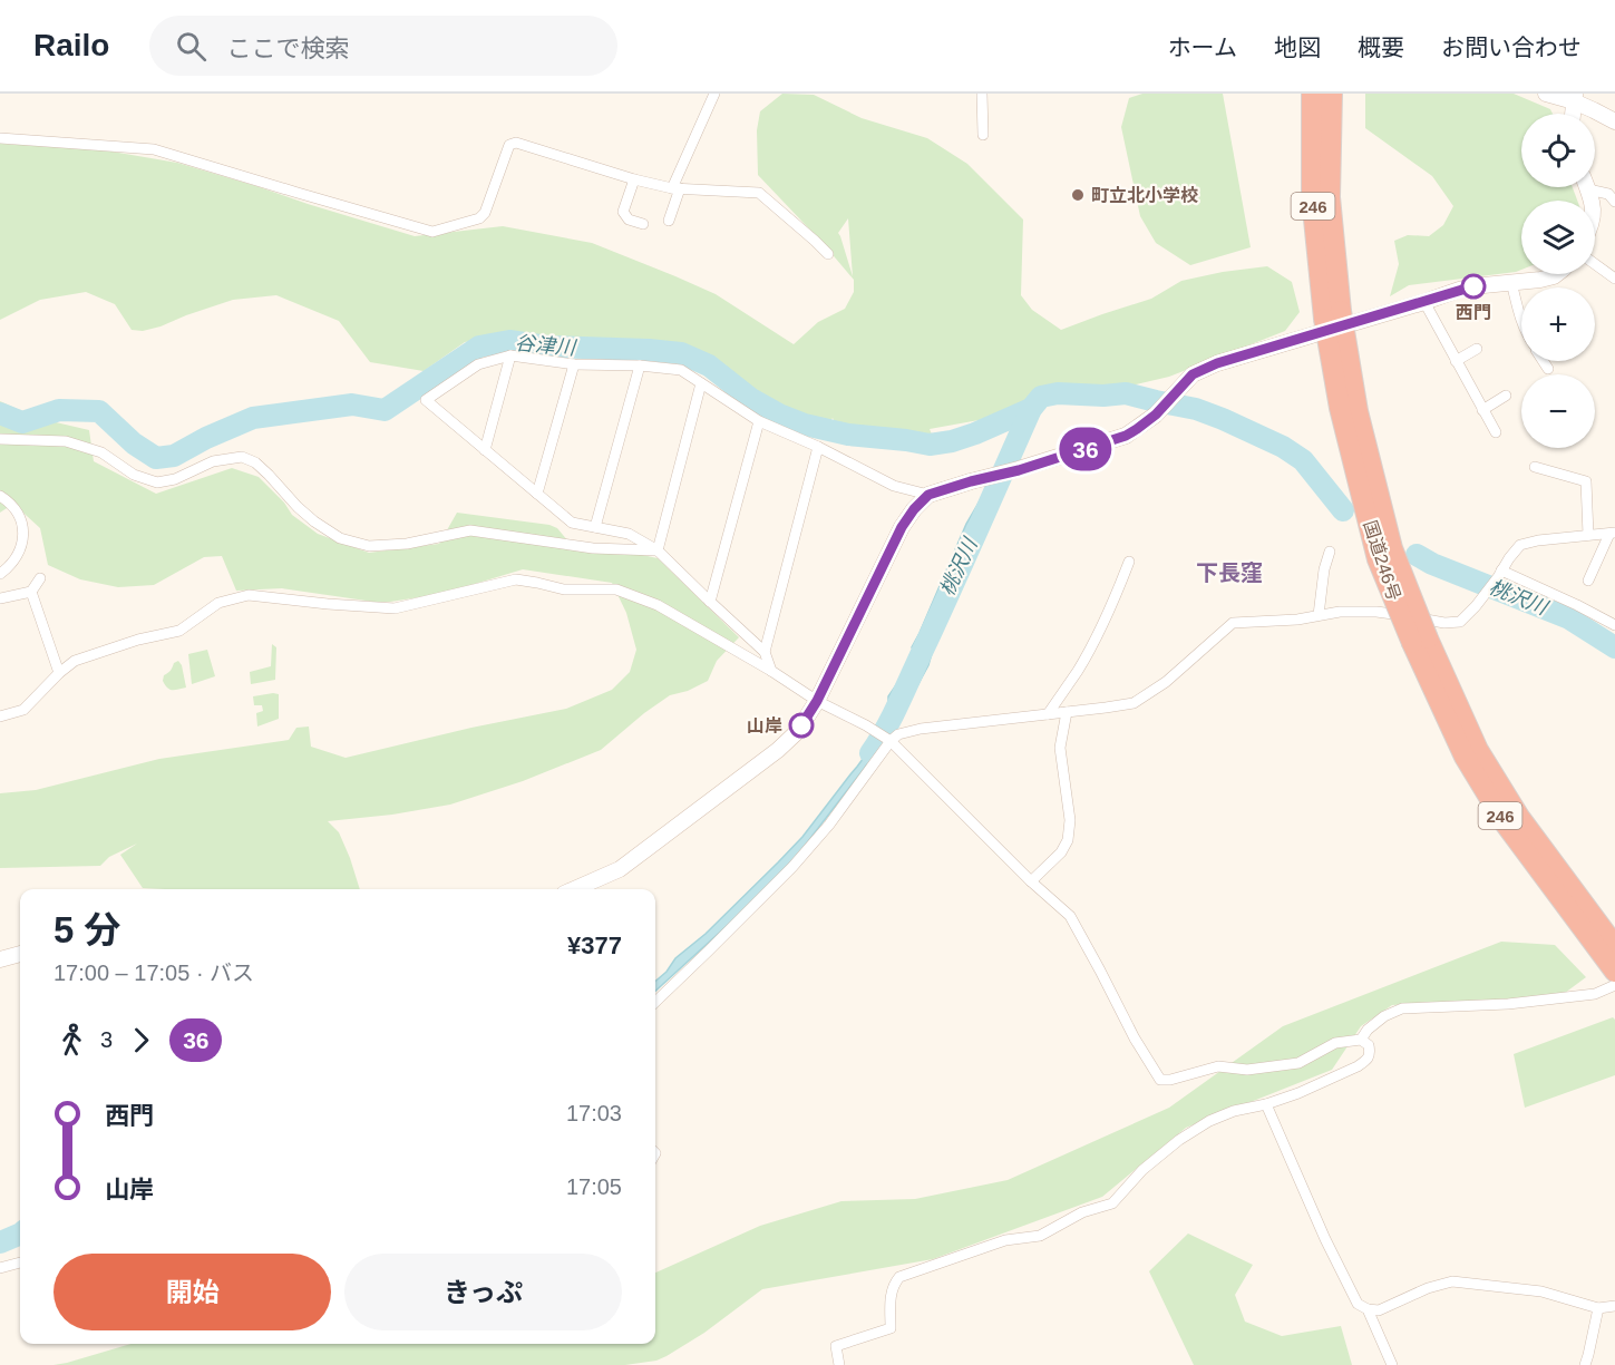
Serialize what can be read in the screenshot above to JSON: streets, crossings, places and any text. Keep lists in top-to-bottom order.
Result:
{
  "streets": {
    "highway": ["246", "国道246号"]
  },
  "districts": ["下長窪"],
  "water": ["谷津川", "桃沢川"],
  "places": ["町立北小学校", "西門", "山岸"],
  "lines": ["bus line 36"],
  "page": {
    "header": "Railo",
    "search": "ここで検索",
    "nav": [
      "ホーム",
      "地図",
      "概要",
      "お問い合わせ"
    ],
    "on_map": "36",
    "map_buttons": ["+", "−"],
    "heading": ["5 分", "17:00 – 17:05 · バス", "¥377"],
    "legs": ["3", "36"],
    "list": [
      {
        "name": "西門",
        "value": "17:03"
      },
      {
        "name": "山岸",
        "value": "17:05"
      }
    ],
    "buttons": ["開始", "きっぷ"]
  }
}
